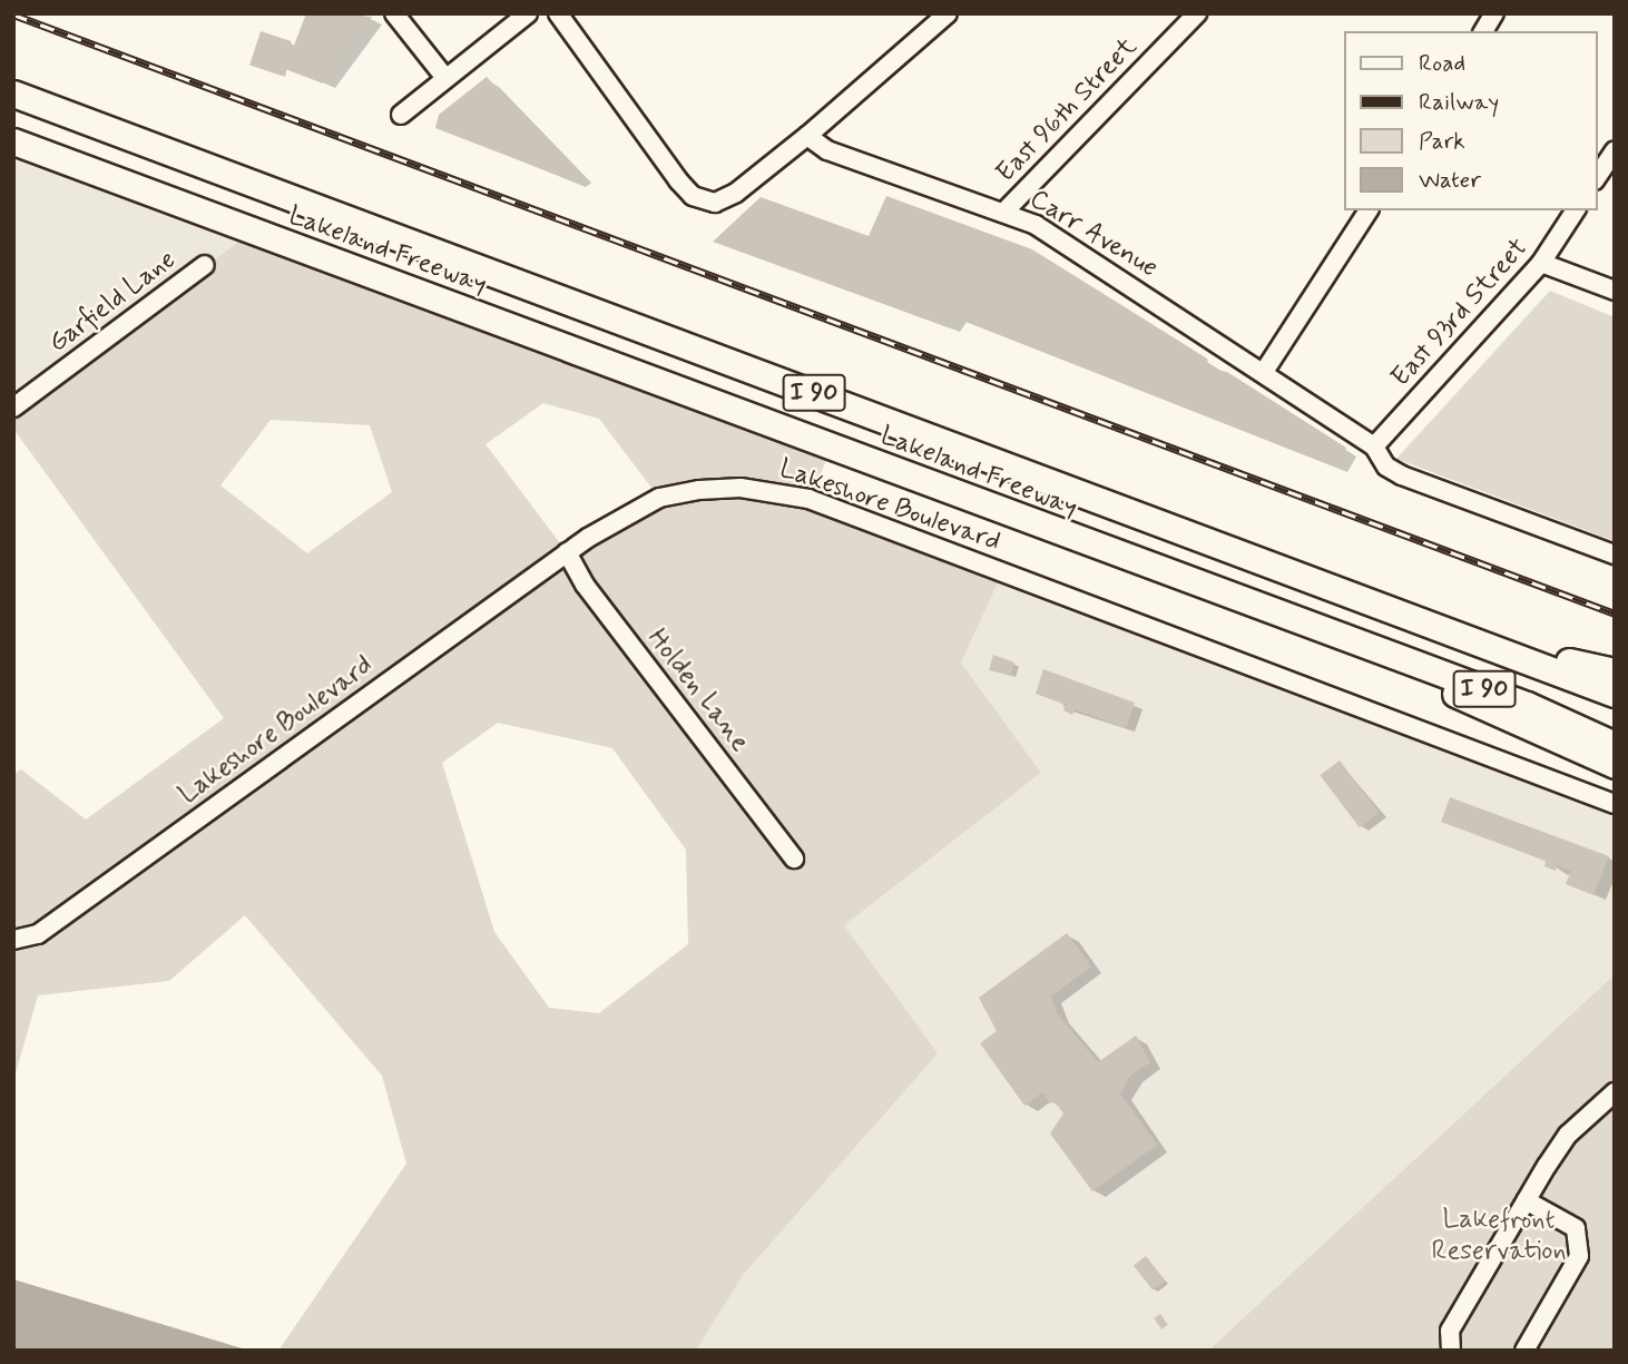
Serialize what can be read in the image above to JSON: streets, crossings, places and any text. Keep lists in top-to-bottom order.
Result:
{
  "streets": {
    "highway": ["Lakeland Freeway", "I 90"],
    "street": [
      "East 96th Street",
      "Carr Avenue",
      "Garfield Lane",
      "East 93rd Street",
      "Lakeshore Boulevard",
      "Holden Lane"
    ]
  },
  "crossings": [
    ["East 96th Street", "Carr Avenue"],
    ["Carr Avenue", "East 93rd Street"],
    ["Lakeshore Boulevard", "Holden Lane"]
  ],
  "parks": ["Lakefront Reservation"],
  "legend": [
    "Road",
    "Railway",
    "Park",
    "Water"
  ]
}
